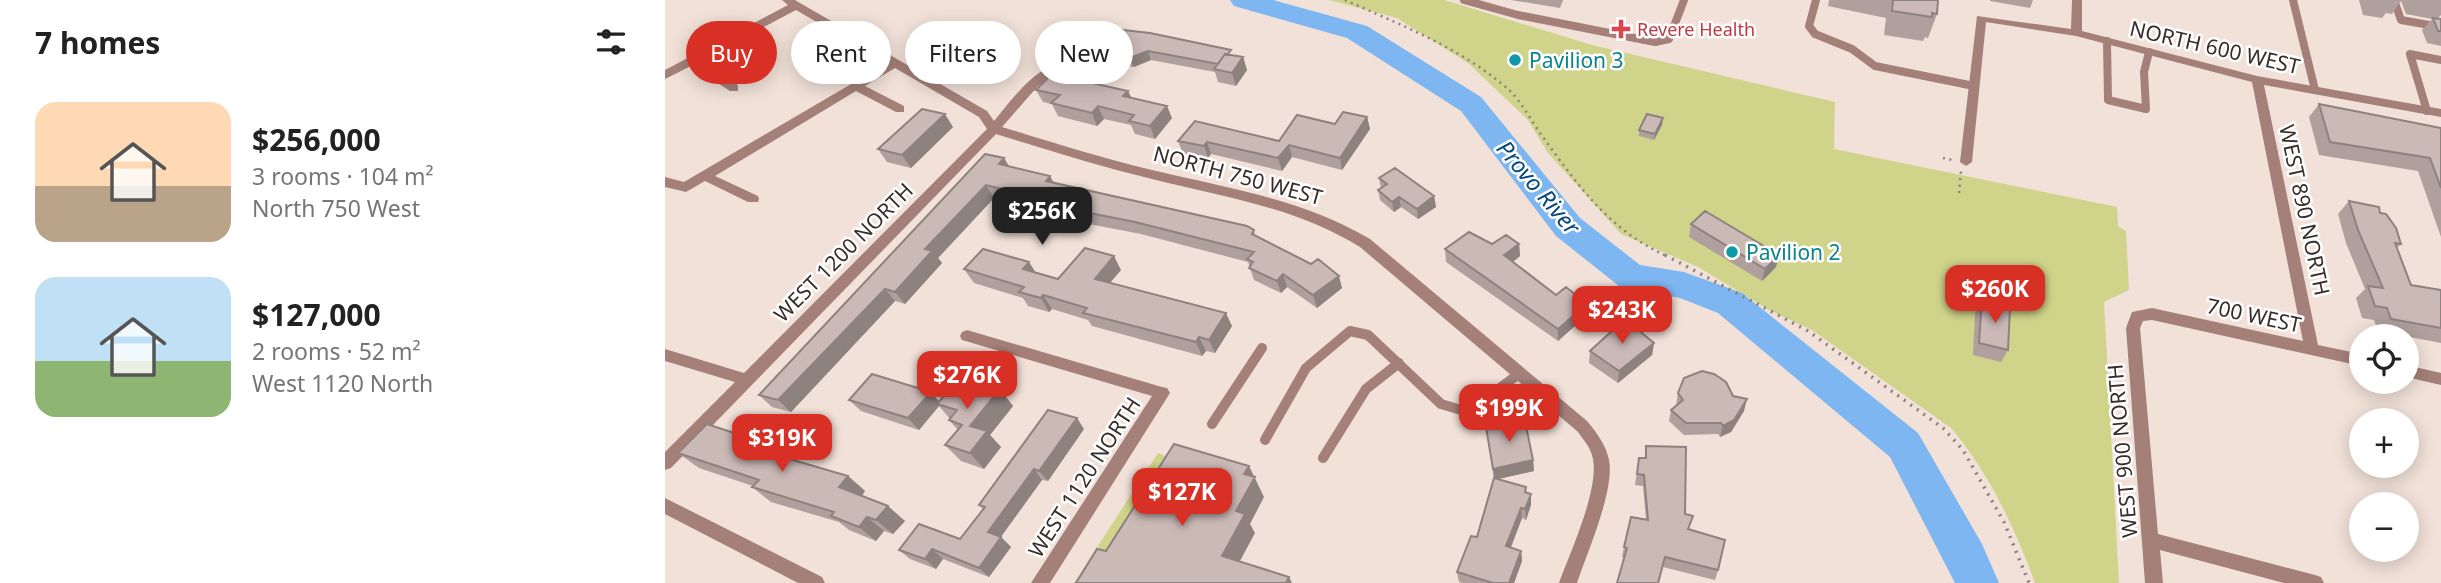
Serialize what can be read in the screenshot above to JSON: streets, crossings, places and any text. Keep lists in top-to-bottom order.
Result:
{
  "streets": {
    "street": [
      "NORTH 600 WEST",
      "NORTH 750 WEST",
      "WEST 890 NORTH",
      "WEST 1200 NORTH",
      "700 WEST",
      "WEST 900 NORTH",
      "WEST 1120 NORTH"
    ]
  },
  "crossings": [
    ["NORTH 600 WEST", "WEST 890 NORTH"],
    ["NORTH 750 WEST", "WEST 1200 NORTH"],
    ["WEST 890 NORTH", "700 WEST"],
    ["700 WEST", "WEST 900 NORTH"]
  ],
  "water": ["Provo River"],
  "places": {
    "health": ["Revere Health"],
    "other": ["Pavilion 3", "Pavilion 2"]
  },
  "page": {
    "heading": "7 homes",
    "chip": [
      "Buy",
      "Rent",
      "Filters",
      "New"
    ],
    "list": [
      {
        "name": "$256,000",
        "note": "3 rooms · 104 m² · North 750 West"
      },
      {
        "name": "$127,000",
        "note": "2 rooms · 52 m² · West 1120 North"
      }
    ],
    "price": [
      "$256K",
      "$260K",
      "$243K",
      "$276K",
      "$199K",
      "$319K",
      "$127K"
    ],
    "map_buttons": ["+", "−"]
  }
}
